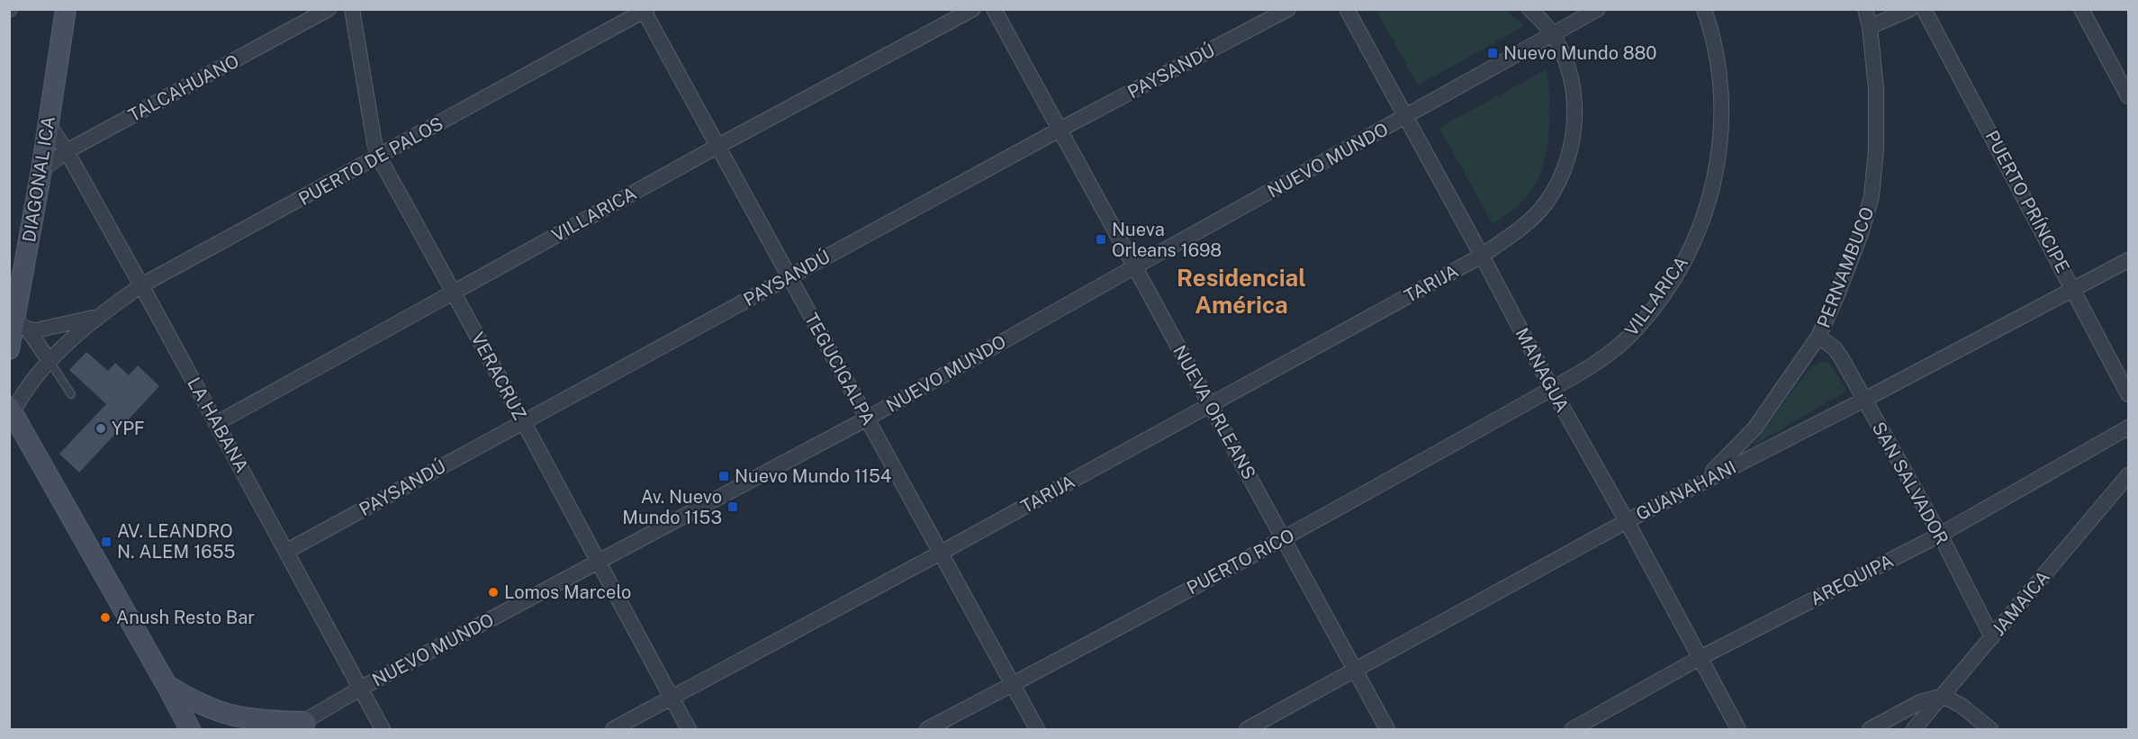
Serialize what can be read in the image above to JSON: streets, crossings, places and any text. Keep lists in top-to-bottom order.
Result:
{
  "streets": {
    "main road": ["DIAGONAL ICA"],
    "street": [
      "PAYSANDÚ",
      "TALCAHUANO",
      "NUEVO MUNDO",
      "PUERTO DE PALOS",
      "PUERTO PRÍNCIPE",
      "VILLARICA",
      "PERNAMBUCO",
      "TARIJA",
      "TEGUCIGALPA",
      "MANAGUA",
      "VERACRUZ",
      "NUEVA ORLEANS",
      "LA HABANA",
      "SAN SALVADOR",
      "GUANAHANI",
      "PUERTO RICO",
      "AREQUIPA",
      "JAMAICA"
    ]
  },
  "crossings": [
    ["PAYSANDÚ", "TEGUCIGALPA"],
    ["PAYSANDÚ", "VERACRUZ"],
    ["PAYSANDÚ", "NUEVA ORLEANS"],
    ["PAYSANDÚ", "LA HABANA"],
    ["TALCAHUANO", "DIAGONAL ICA"],
    ["TALCAHUANO", "LA HABANA"],
    ["NUEVO MUNDO", "TEGUCIGALPA"],
    ["NUEVO MUNDO", "MANAGUA"],
    ["NUEVO MUNDO", "VERACRUZ"],
    ["NUEVO MUNDO", "NUEVA ORLEANS"],
    ["NUEVO MUNDO", "LA HABANA"],
    ["PUERTO DE PALOS", "DIAGONAL ICA"],
    ["PUERTO DE PALOS", "TEGUCIGALPA"],
    ["PUERTO DE PALOS", "VERACRUZ"],
    ["PUERTO DE PALOS", "LA HABANA"],
    ["DIAGONAL ICA", "LA HABANA"],
    ["PUERTO PRÍNCIPE", "GUANAHANI"],
    ["VILLARICA", "TEGUCIGALPA"],
    ["VILLARICA", "MANAGUA"],
    ["VILLARICA", "VERACRUZ"],
    ["VILLARICA", "LA HABANA"],
    ["VILLARICA", "PUERTO RICO"],
    ["PERNAMBUCO", "SAN SALVADOR"],
    ["PERNAMBUCO", "GUANAHANI"],
    ["TARIJA", "TEGUCIGALPA"],
    ["TARIJA", "MANAGUA"],
    ["TARIJA", "VERACRUZ"],
    ["TARIJA", "NUEVA ORLEANS"],
    ["TEGUCIGALPA", "PUERTO RICO"],
    ["MANAGUA", "GUANAHANI"],
    ["MANAGUA", "PUERTO RICO"],
    ["MANAGUA", "AREQUIPA"],
    ["NUEVA ORLEANS", "GUANAHANI"],
    ["NUEVA ORLEANS", "PUERTO RICO"],
    ["SAN SALVADOR", "GUANAHANI"],
    ["SAN SALVADOR", "AREQUIPA"],
    ["SAN SALVADOR", "JAMAICA"]
  ],
  "districts": ["Residencial América"],
  "places": {
    "transit": [
      "Nuevo Mundo 880",
      "Nueva Orleans 1698",
      "Nuevo Mundo 1154",
      "Av. Nuevo Mundo 1153",
      "AV. LEANDRO N. ALEM 1655"
    ],
    "other": ["YPF", "Lomos Marcelo", "Anush Resto Bar"]
  }
}
